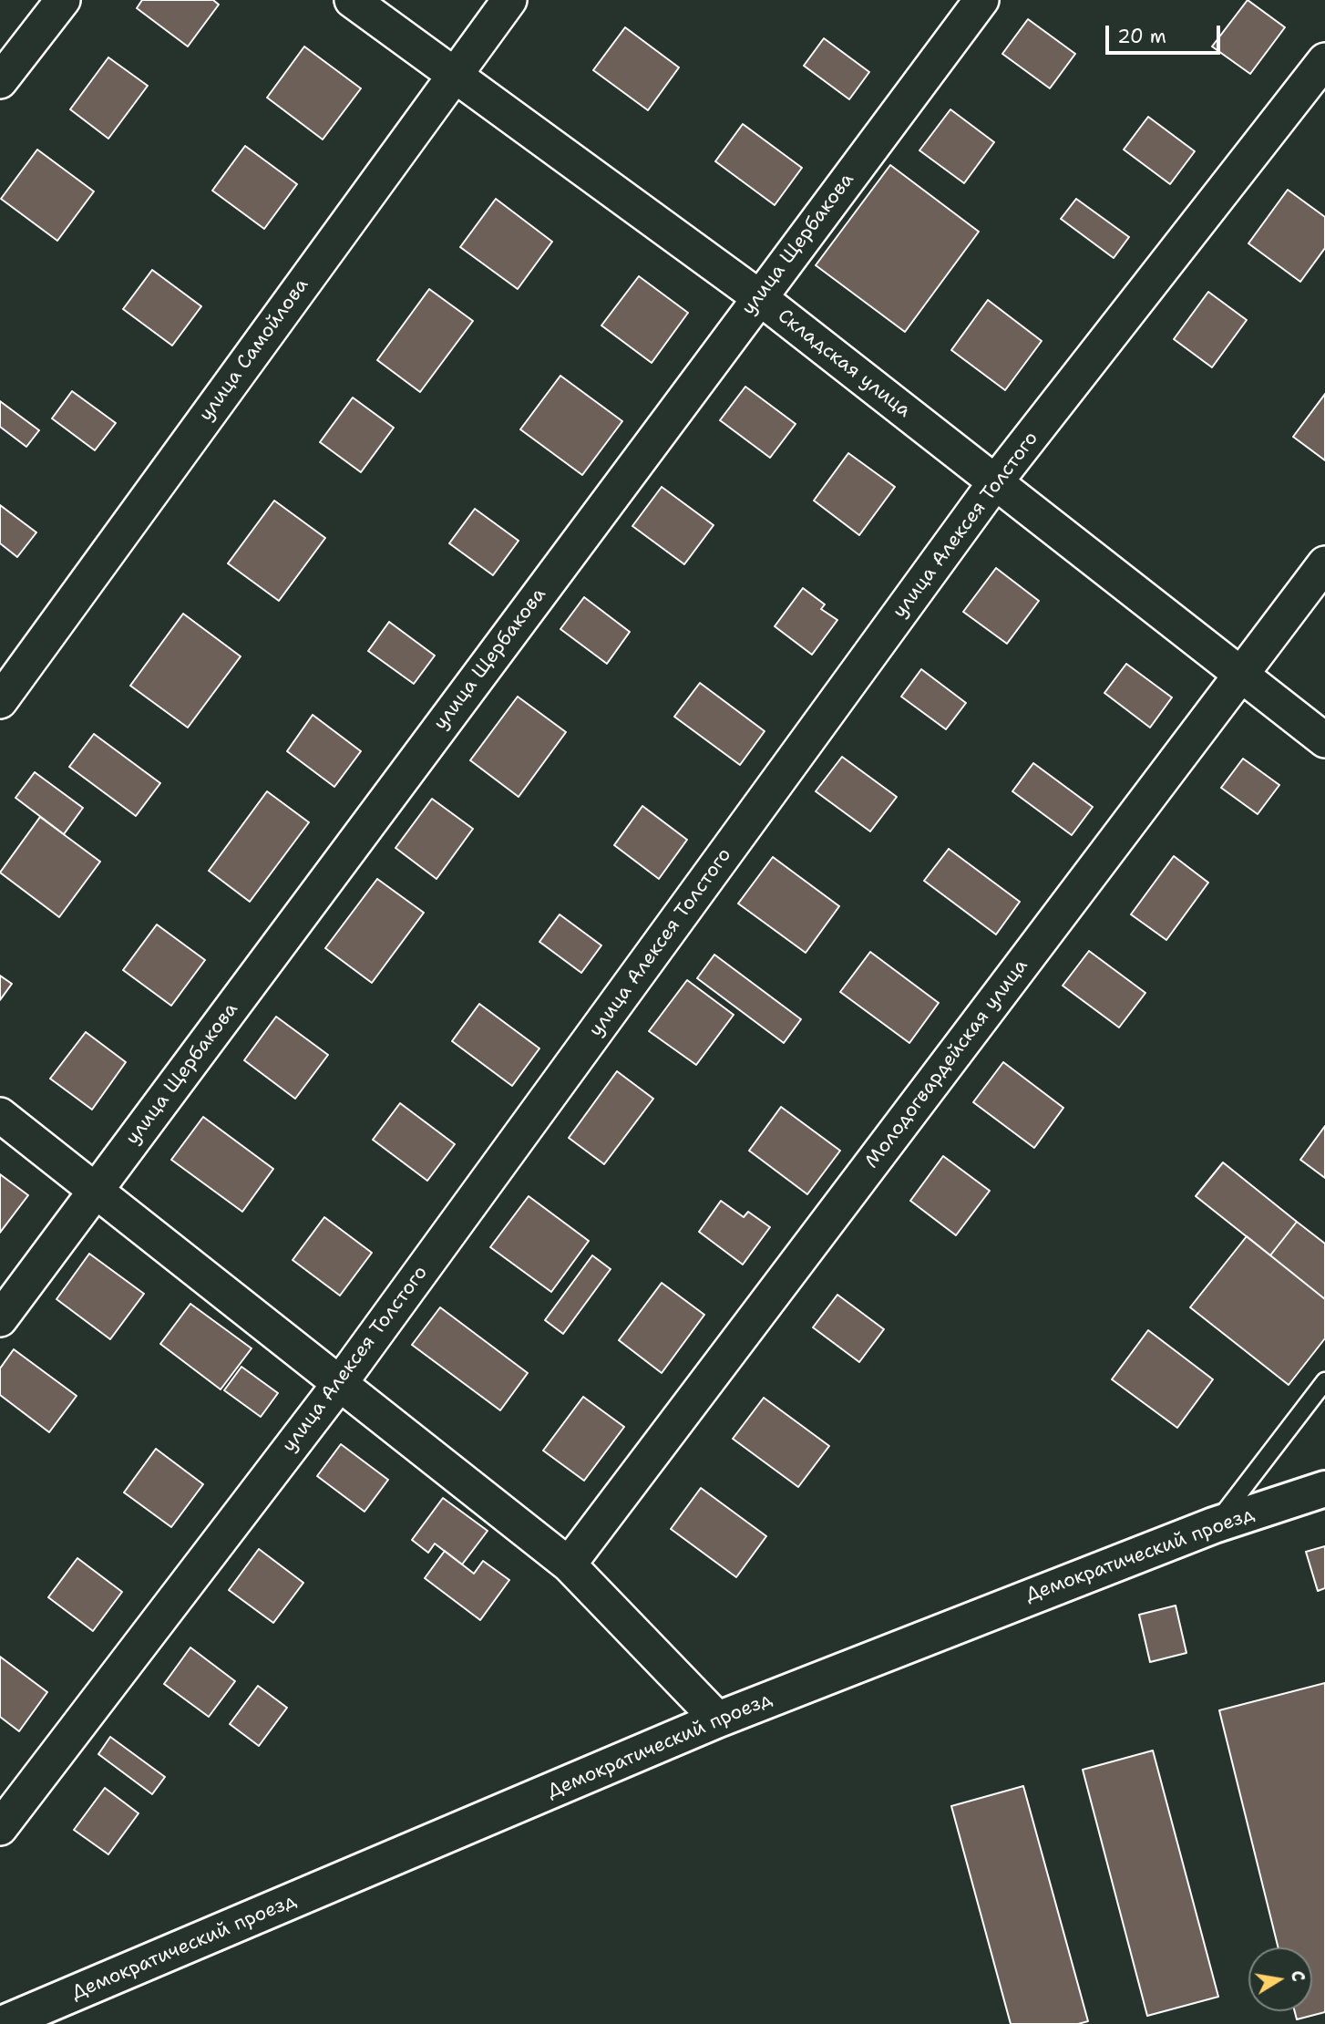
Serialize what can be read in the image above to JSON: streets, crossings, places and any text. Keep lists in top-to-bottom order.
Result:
{
  "streets": {
    "main road": ["Демократический проезд"],
    "street": [
      "улица Щербакова",
      "улица Самойлова",
      "Складская улица",
      "улица Алексея Толстого",
      "Молодогвардейская улица"
    ]
  },
  "crossings": [
    ["улица Щербакова", "Складская улица"],
    ["улица Самойлова", "Складская улица"],
    ["Складская улица", "улица Алексея Толстого"],
    ["Складская улица", "Молодогвардейская улица"]
  ],
  "scale_bar": "20 m",
  "north": "right"
}
